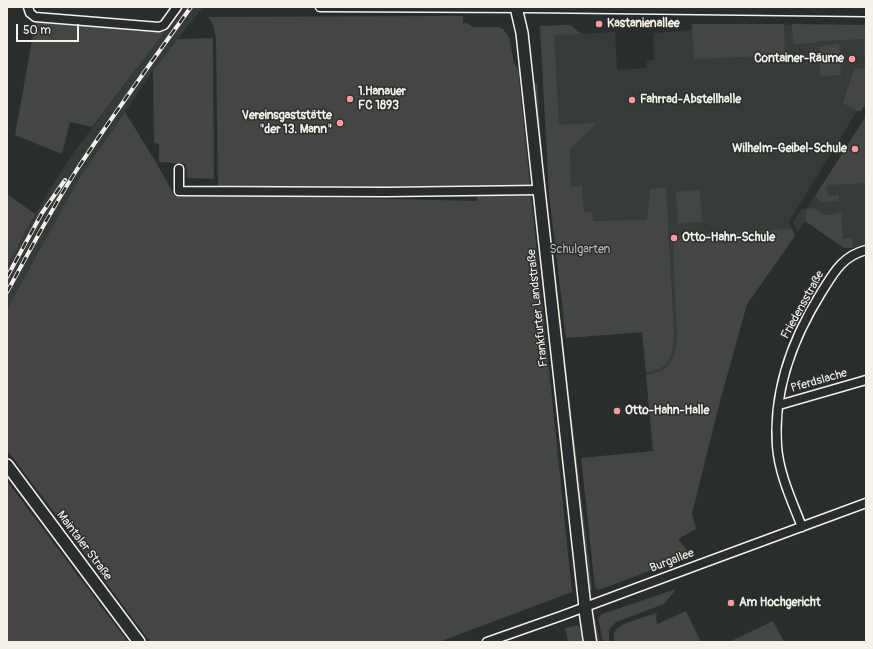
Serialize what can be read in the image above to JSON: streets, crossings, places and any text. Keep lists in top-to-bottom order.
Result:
{
  "streets": {
    "main road": ["Frankfurter Landstraße", "Maintaler Straße"],
    "street": ["Friedensstraße", "Pferdslache", "Burgallee"]
  },
  "crossings": [
    ["Friedensstraße", "Pferdslache"],
    ["Friedensstraße", "Burgallee"],
    ["Frankfurter Landstraße", "Burgallee"]
  ],
  "parks": ["Schulgarten"],
  "places": [
    "Kastanienallee",
    "Container-Räume",
    "1.Hanauer FC 1893",
    "Fahrrad-Abstellhalle",
    "Vereinsgaststätte \"der 13. Mann\"",
    "Wilhelm-Geibel-Schule",
    "Otto-Hahn-Schule",
    "Otto-Hahn-Halle",
    "Am Hochgericht"
  ],
  "scale_bar": "50 m"
}
